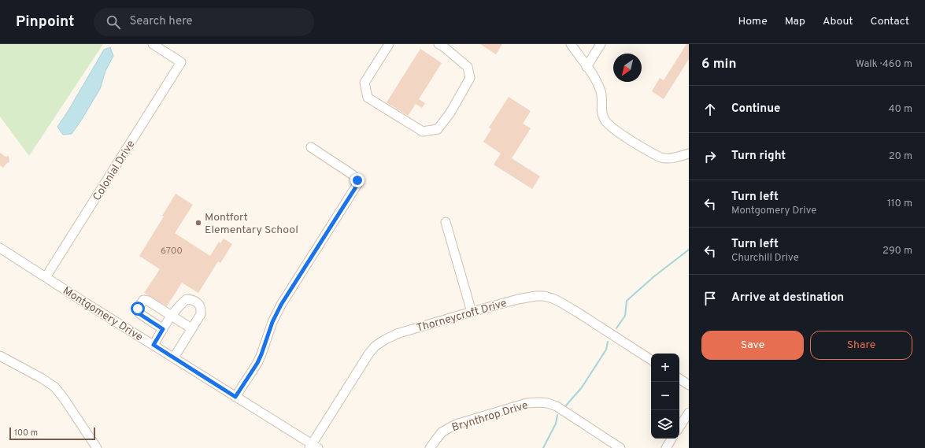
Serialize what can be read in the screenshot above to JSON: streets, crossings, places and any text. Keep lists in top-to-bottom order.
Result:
{
  "streets": {
    "street": [
      "Colonial Drive",
      "Montgomery Drive",
      "Thorneycroft Drive",
      "Brynthrop Drive"
    ]
  },
  "crossings": [
    ["Colonial Drive", "Montgomery Drive"],
    ["Montgomery Drive", "Thorneycroft Drive"]
  ],
  "places": ["Montfort Elementary School"],
  "house_numbers": ["6700"],
  "scale_bar": "100 m",
  "north": "bottom left",
  "page": {
    "header": "Pinpoint",
    "search": "Search here",
    "nav": [
      "Home",
      "Map",
      "About",
      "Contact"
    ],
    "heading": ["6 min", "Walk · 460 m"],
    "list": [
      ["Continue", "40 m"],
      ["Turn right", "20 m"],
      ["Turn left", "Montgomery Drive", "110 m"],
      ["Turn left", "Churchill Drive", "290 m"],
      "Arrive at destination"
    ],
    "buttons": ["Save", "Share"],
    "map_buttons": ["+", "−"],
    "scale": "100 m"
  }
}
